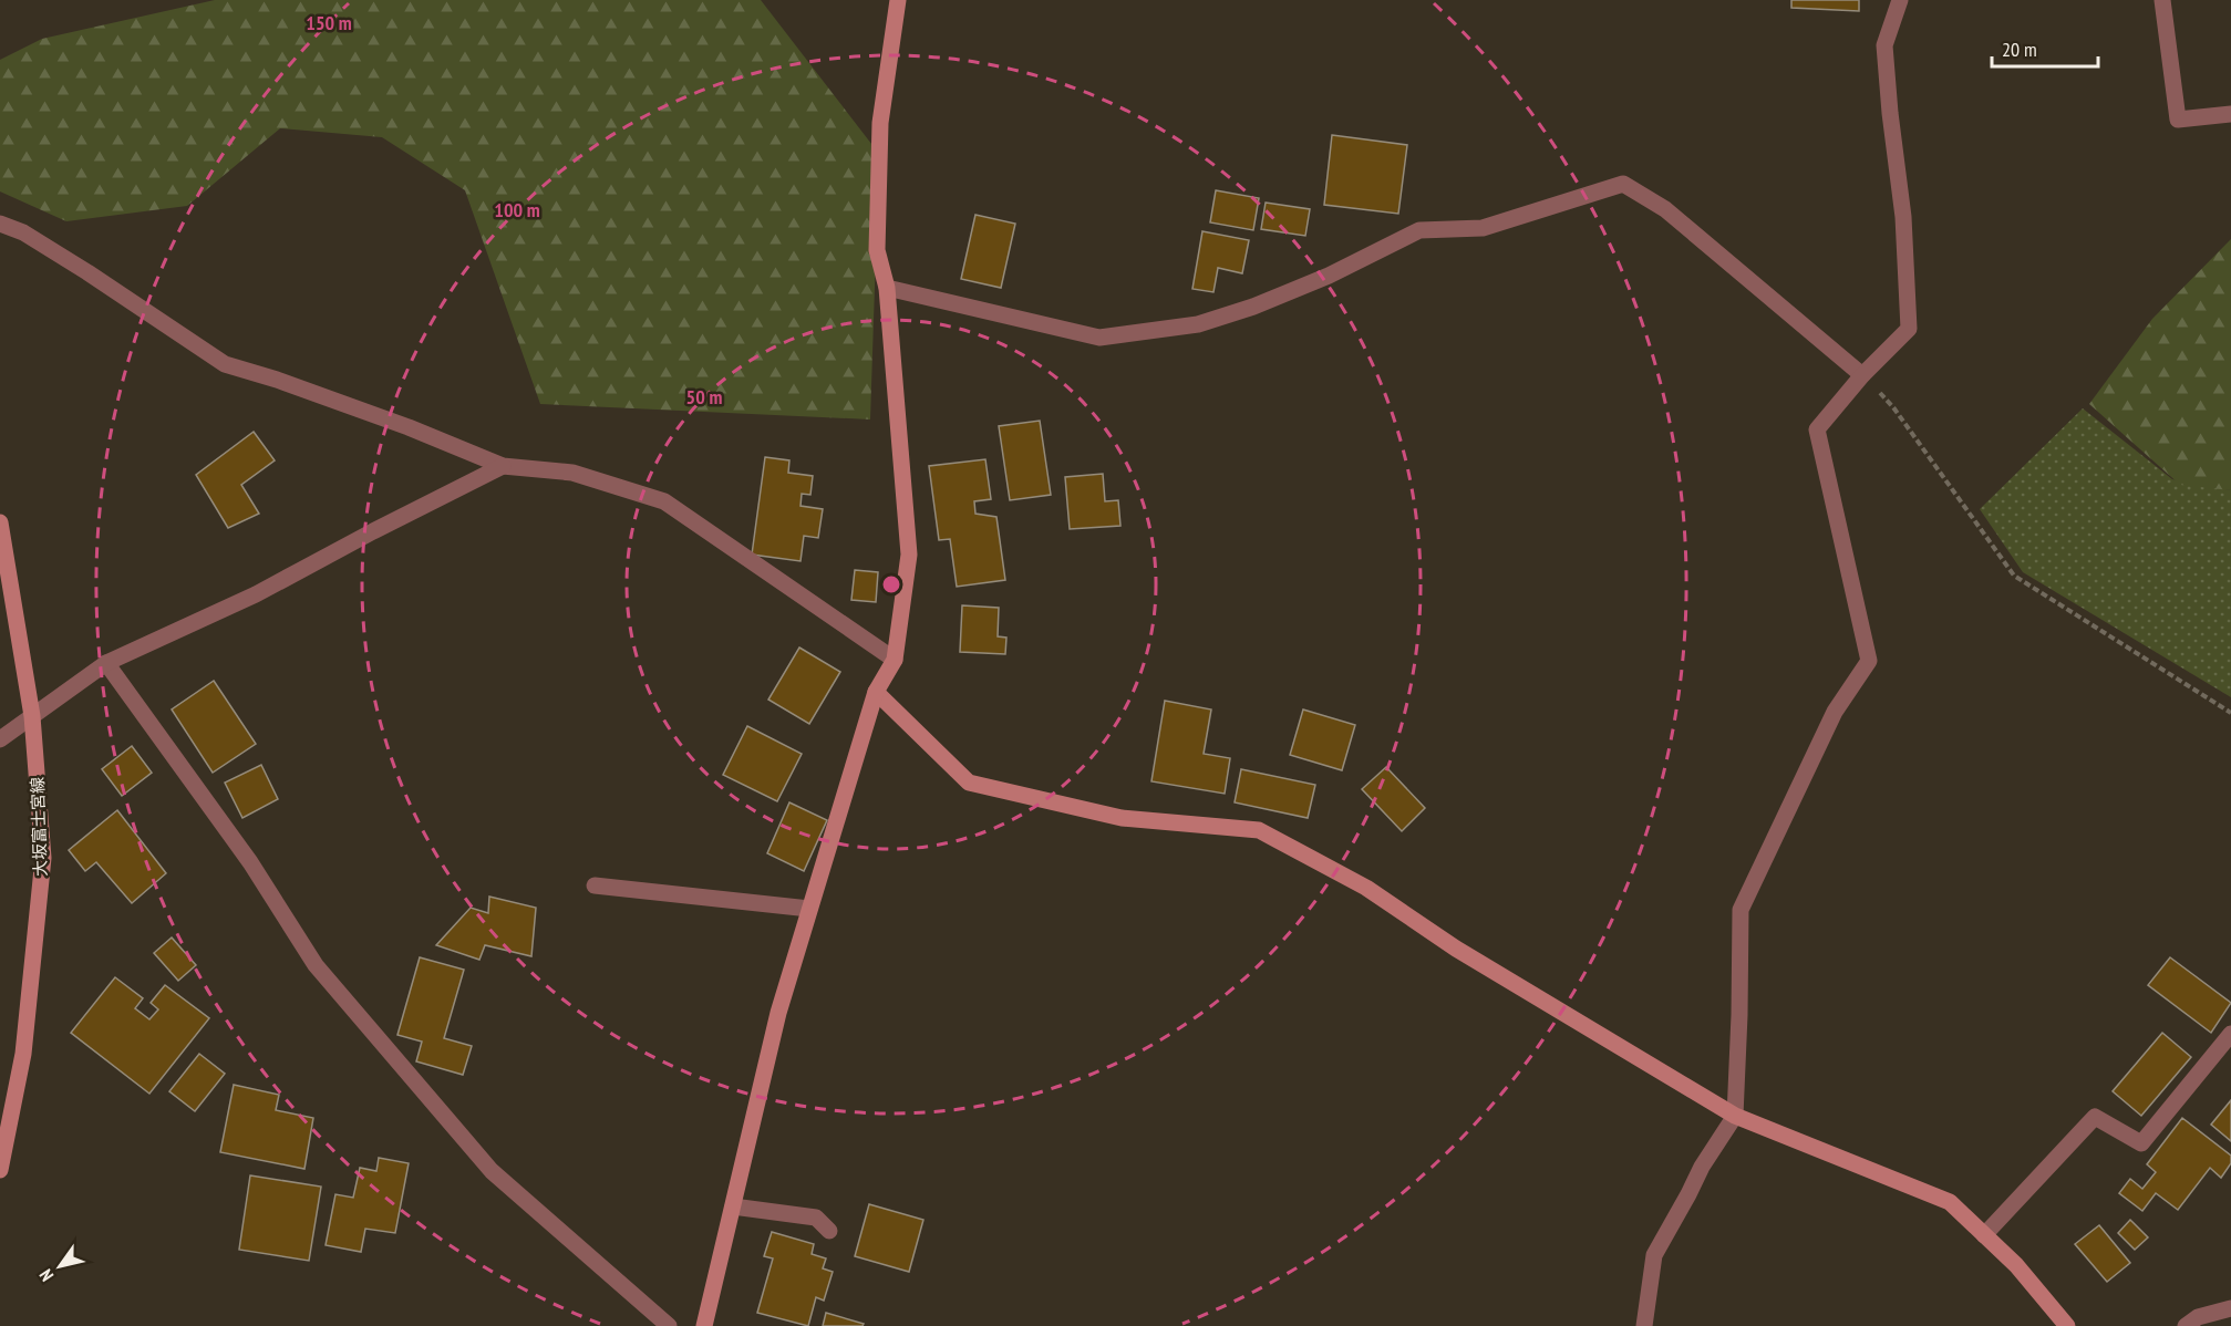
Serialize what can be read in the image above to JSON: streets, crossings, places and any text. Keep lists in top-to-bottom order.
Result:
{
  "streets": {
    "street": ["大坂富士宮線"]
  },
  "scale_bar": "20 m",
  "north": "bottom left",
  "rings": ["150 m", "100 m", "50 m"]
}
